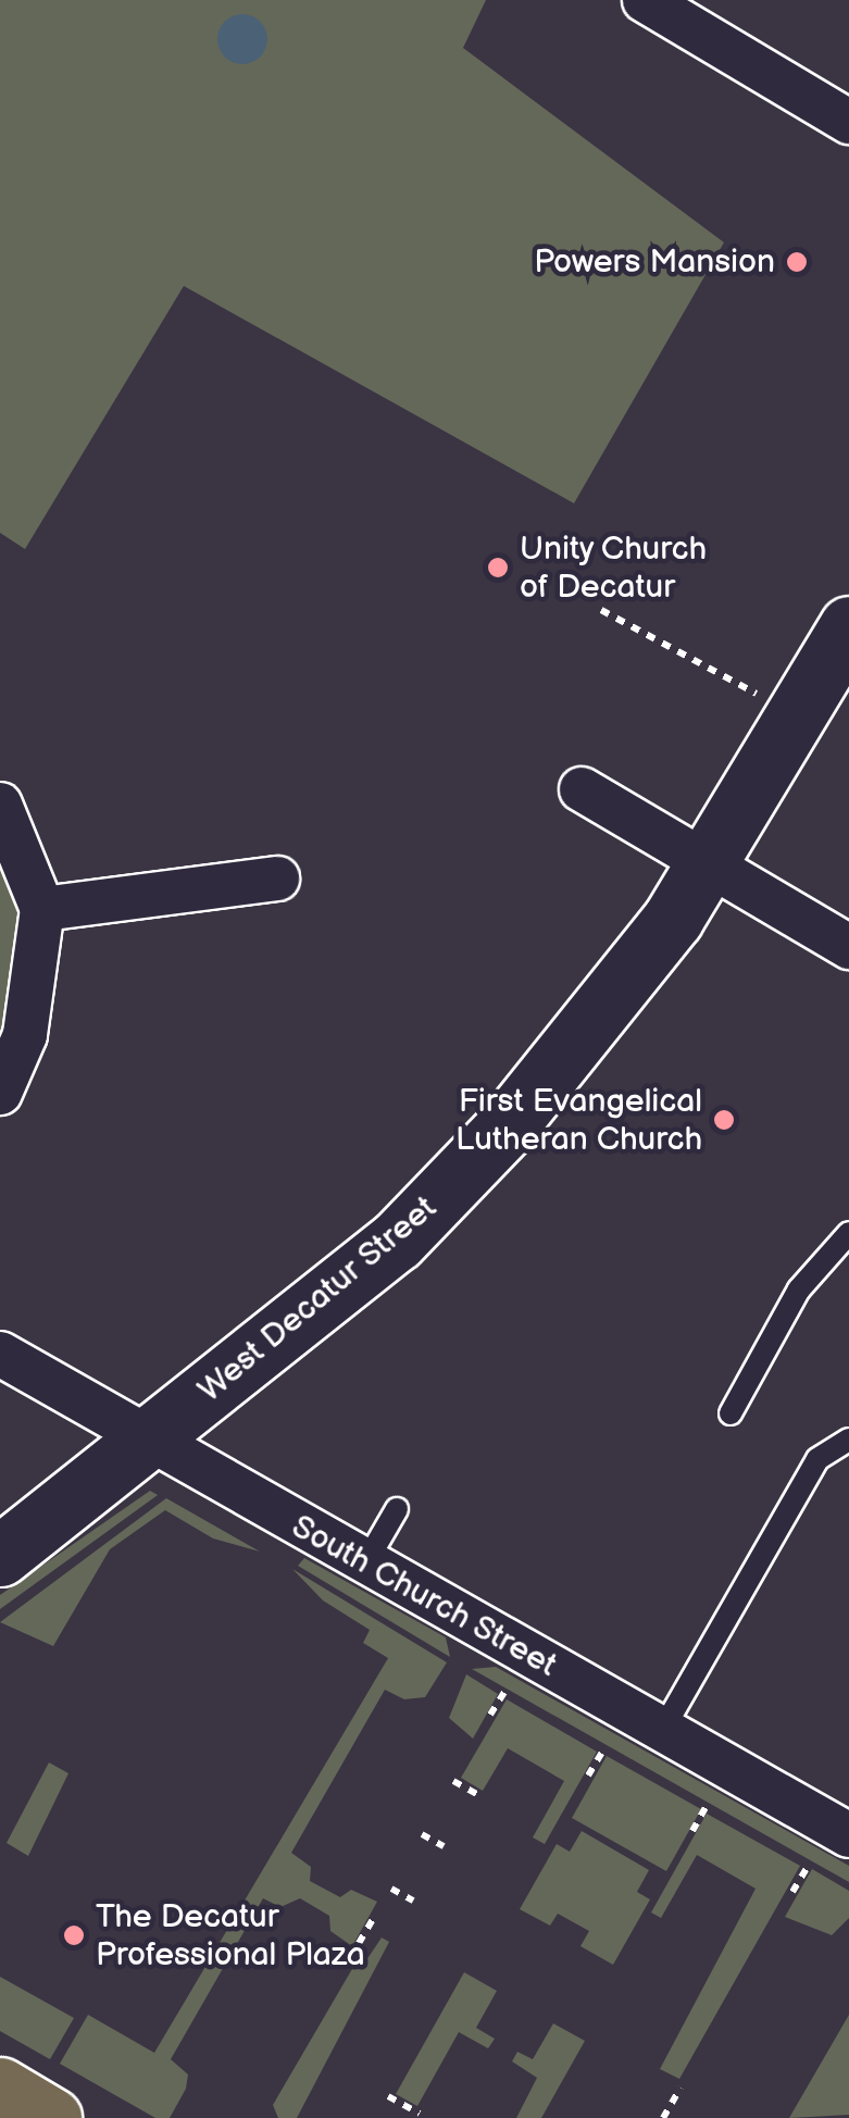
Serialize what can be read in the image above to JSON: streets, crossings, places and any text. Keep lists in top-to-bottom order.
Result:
{
  "streets": {
    "street": ["West Decatur Street", "South Church Street"]
  },
  "crossings": [
    ["West Decatur Street", "South Church Street"]
  ],
  "places": [
    "Powers Mansion",
    "Unity Church of Decatur",
    "First Evangelical Lutheran Church",
    "The Decatur Professional Plaza"
  ]
}
